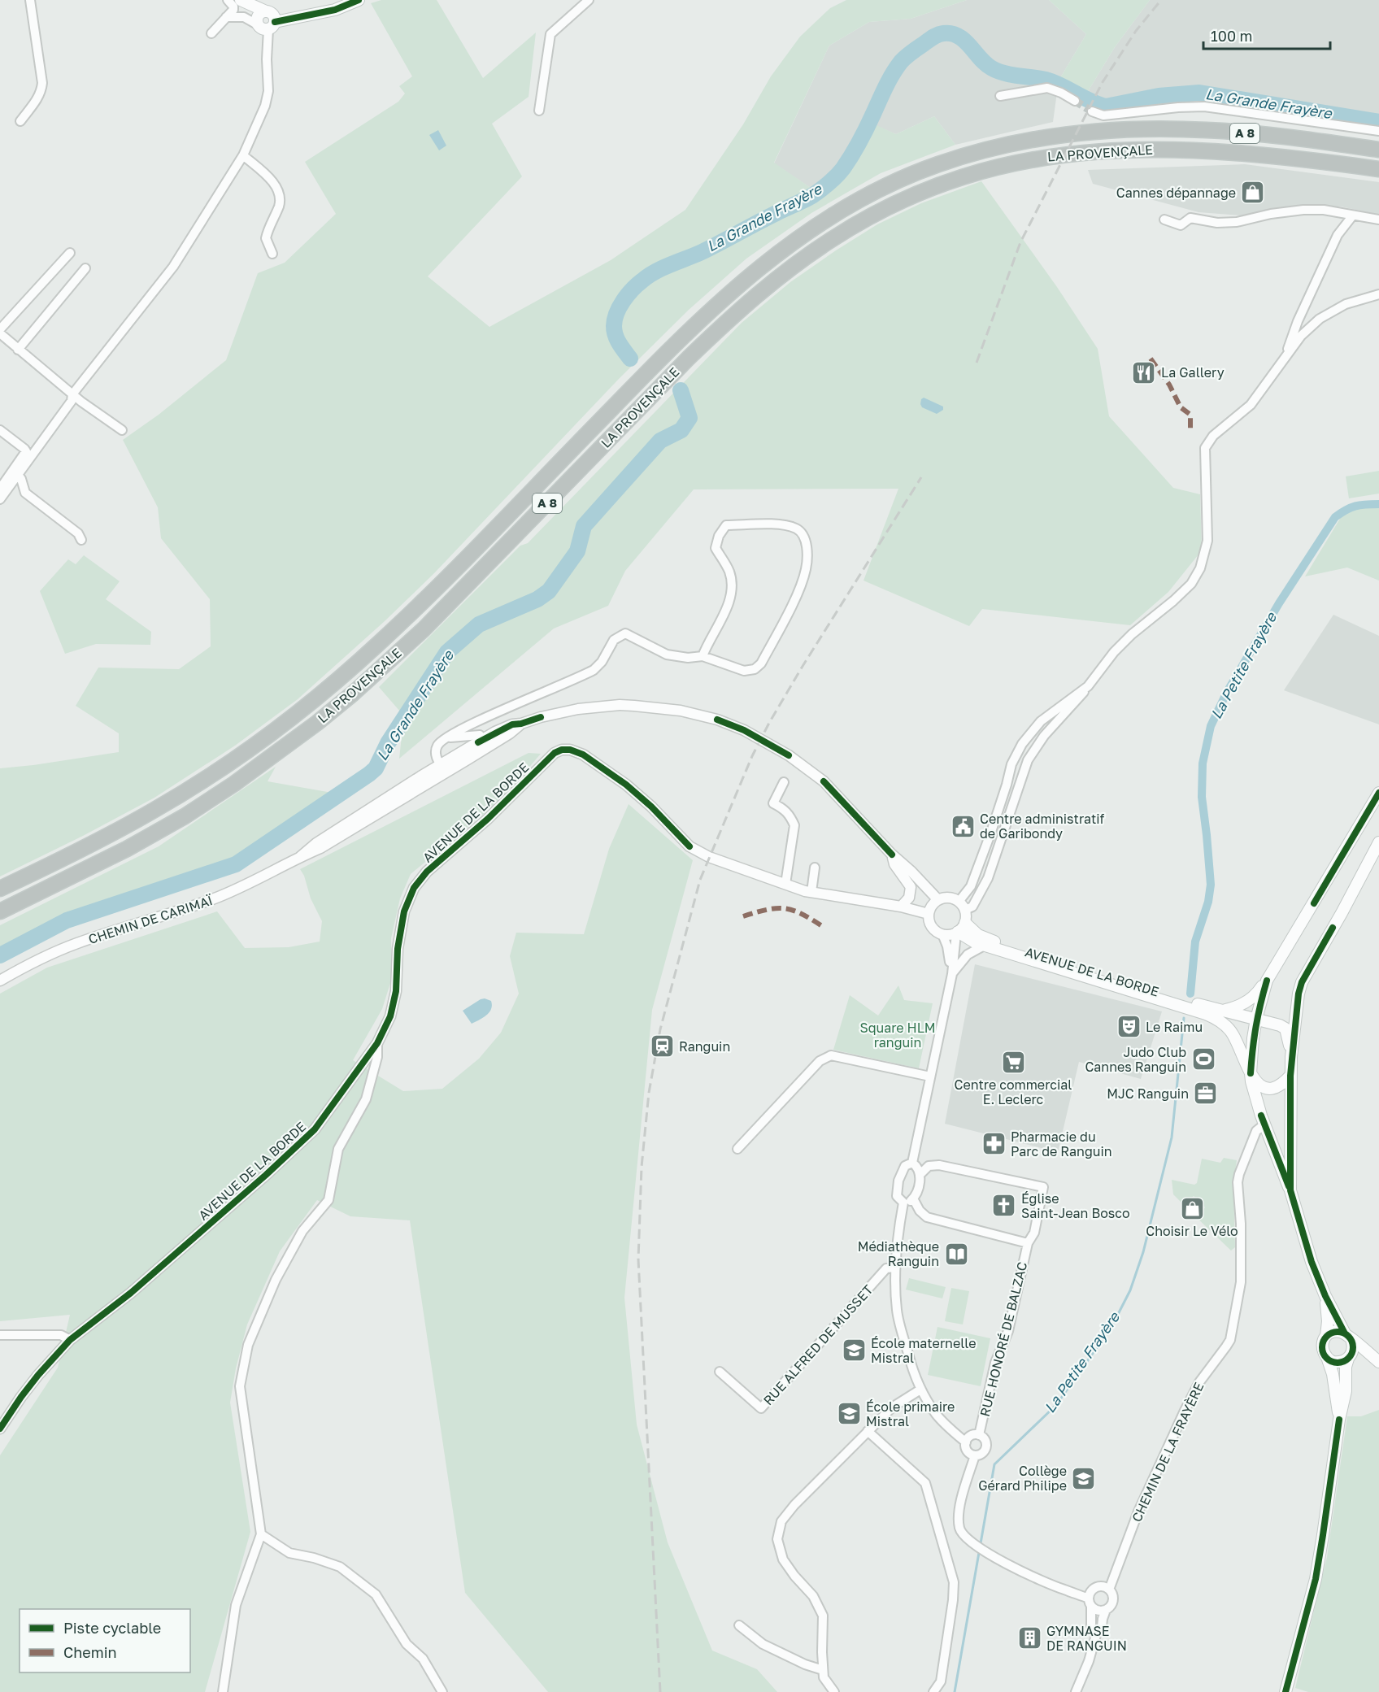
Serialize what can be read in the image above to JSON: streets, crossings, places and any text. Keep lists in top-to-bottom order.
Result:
{
  "streets": {
    "highway": ["A 8", "LA PROVENÇALE"],
    "main road": ["AVENUE DE LA BORDE"],
    "street": [
      "CHEMIN DE CARIMAÏ",
      "RUE HONORÉ DE BALZAC",
      "RUE ALFRED DE MUSSET",
      "CHEMIN DE LA FRAYÈRE"
    ]
  },
  "crossings": [
    ["AVENUE DE LA BORDE", "CHEMIN DE CARIMAÏ"]
  ],
  "water": ["La Grande Frayère", "La Petite Frayère"],
  "parks": ["Square HLM ranguin"],
  "places": {
    "shop": ["Cannes dépannage", "Choisir Le Vélo"],
    "restaurant": ["La Gallery"],
    "public building": ["Centre administratif de Garibondy"],
    "theatre": ["Le Raimu"],
    "station": ["Ranguin"],
    "sports": ["Judo Club Cannes Ranguin"],
    "supermarket": ["Centre commercial E. Leclerc"],
    "office": ["MJC Ranguin"],
    "pharmacy": ["Pharmacie du Parc de Ranguin"],
    "church": ["Église Saint-Jean Bosco"],
    "library": ["Médiathèque Ranguin"],
    "school or university": ["École maternelle Mistral", "École primaire Mistral", "Collège Gérard Philipe"],
    "building": ["GYMNASE DE RANGUIN"]
  },
  "legend": ["Piste cyclable", "Chemin"],
  "scale_bar": "100 m"
}
